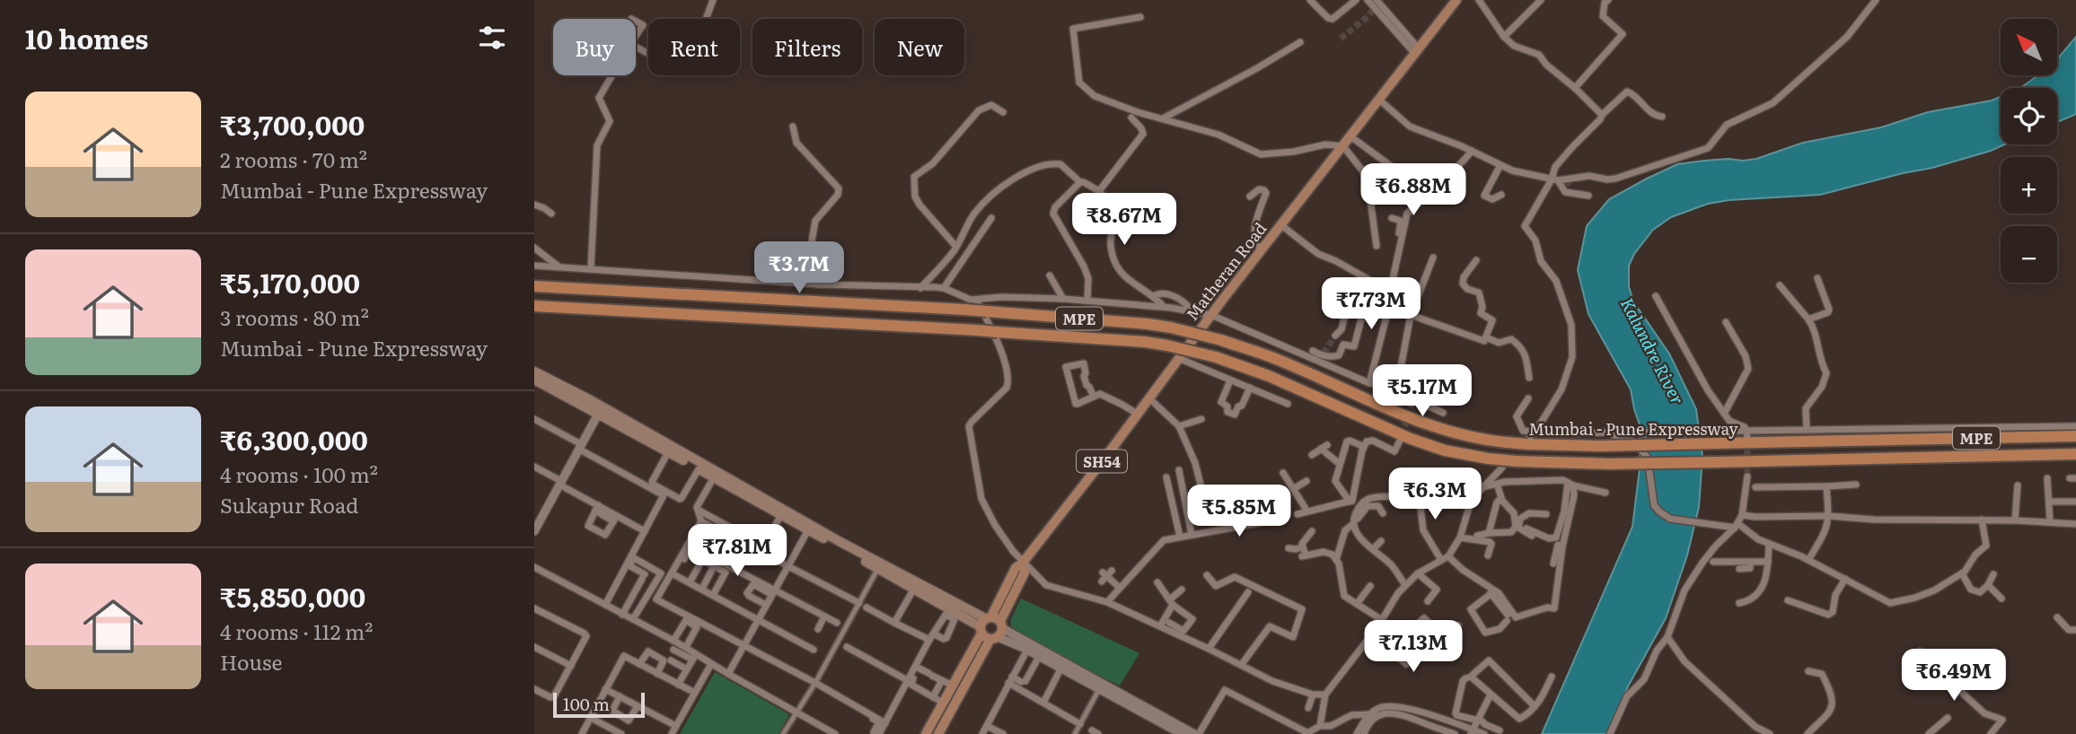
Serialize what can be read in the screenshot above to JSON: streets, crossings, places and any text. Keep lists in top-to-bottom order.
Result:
{
  "streets": {
    "highway": ["MPE", "Mumbai - Pune Expressway"],
    "main road": ["Matheran Road", "SH54"]
  },
  "water": ["Kalundre River"],
  "scale_bar": "100 m",
  "north": "top left",
  "page": {
    "heading": "10 homes",
    "map_buttons": ["+", "−"],
    "chip": [
      "Buy",
      "Rent",
      "Filters",
      "New"
    ],
    "list": [
      {
        "name": "₹3,700,000",
        "note": "2 rooms · 70 m² · Mumbai - Pune Expressway"
      },
      {
        "name": "₹5,170,000",
        "note": "3 rooms · 80 m² · Mumbai - Pune Expressway"
      },
      {
        "name": "₹6,300,000",
        "note": "4 rooms · 100 m² · Sukapur Road"
      },
      {
        "name": "₹5,850,000",
        "note": "4 rooms · 112 m² · House"
      }
    ],
    "price": [
      "₹6.88M",
      "₹8.67M",
      "₹3.7M",
      "₹7.73M",
      "₹5.17M",
      "₹6.3M",
      "₹5.85M",
      "₹7.81M",
      "₹7.13M",
      "₹6.49M"
    ],
    "scale": "100 m"
  }
}
